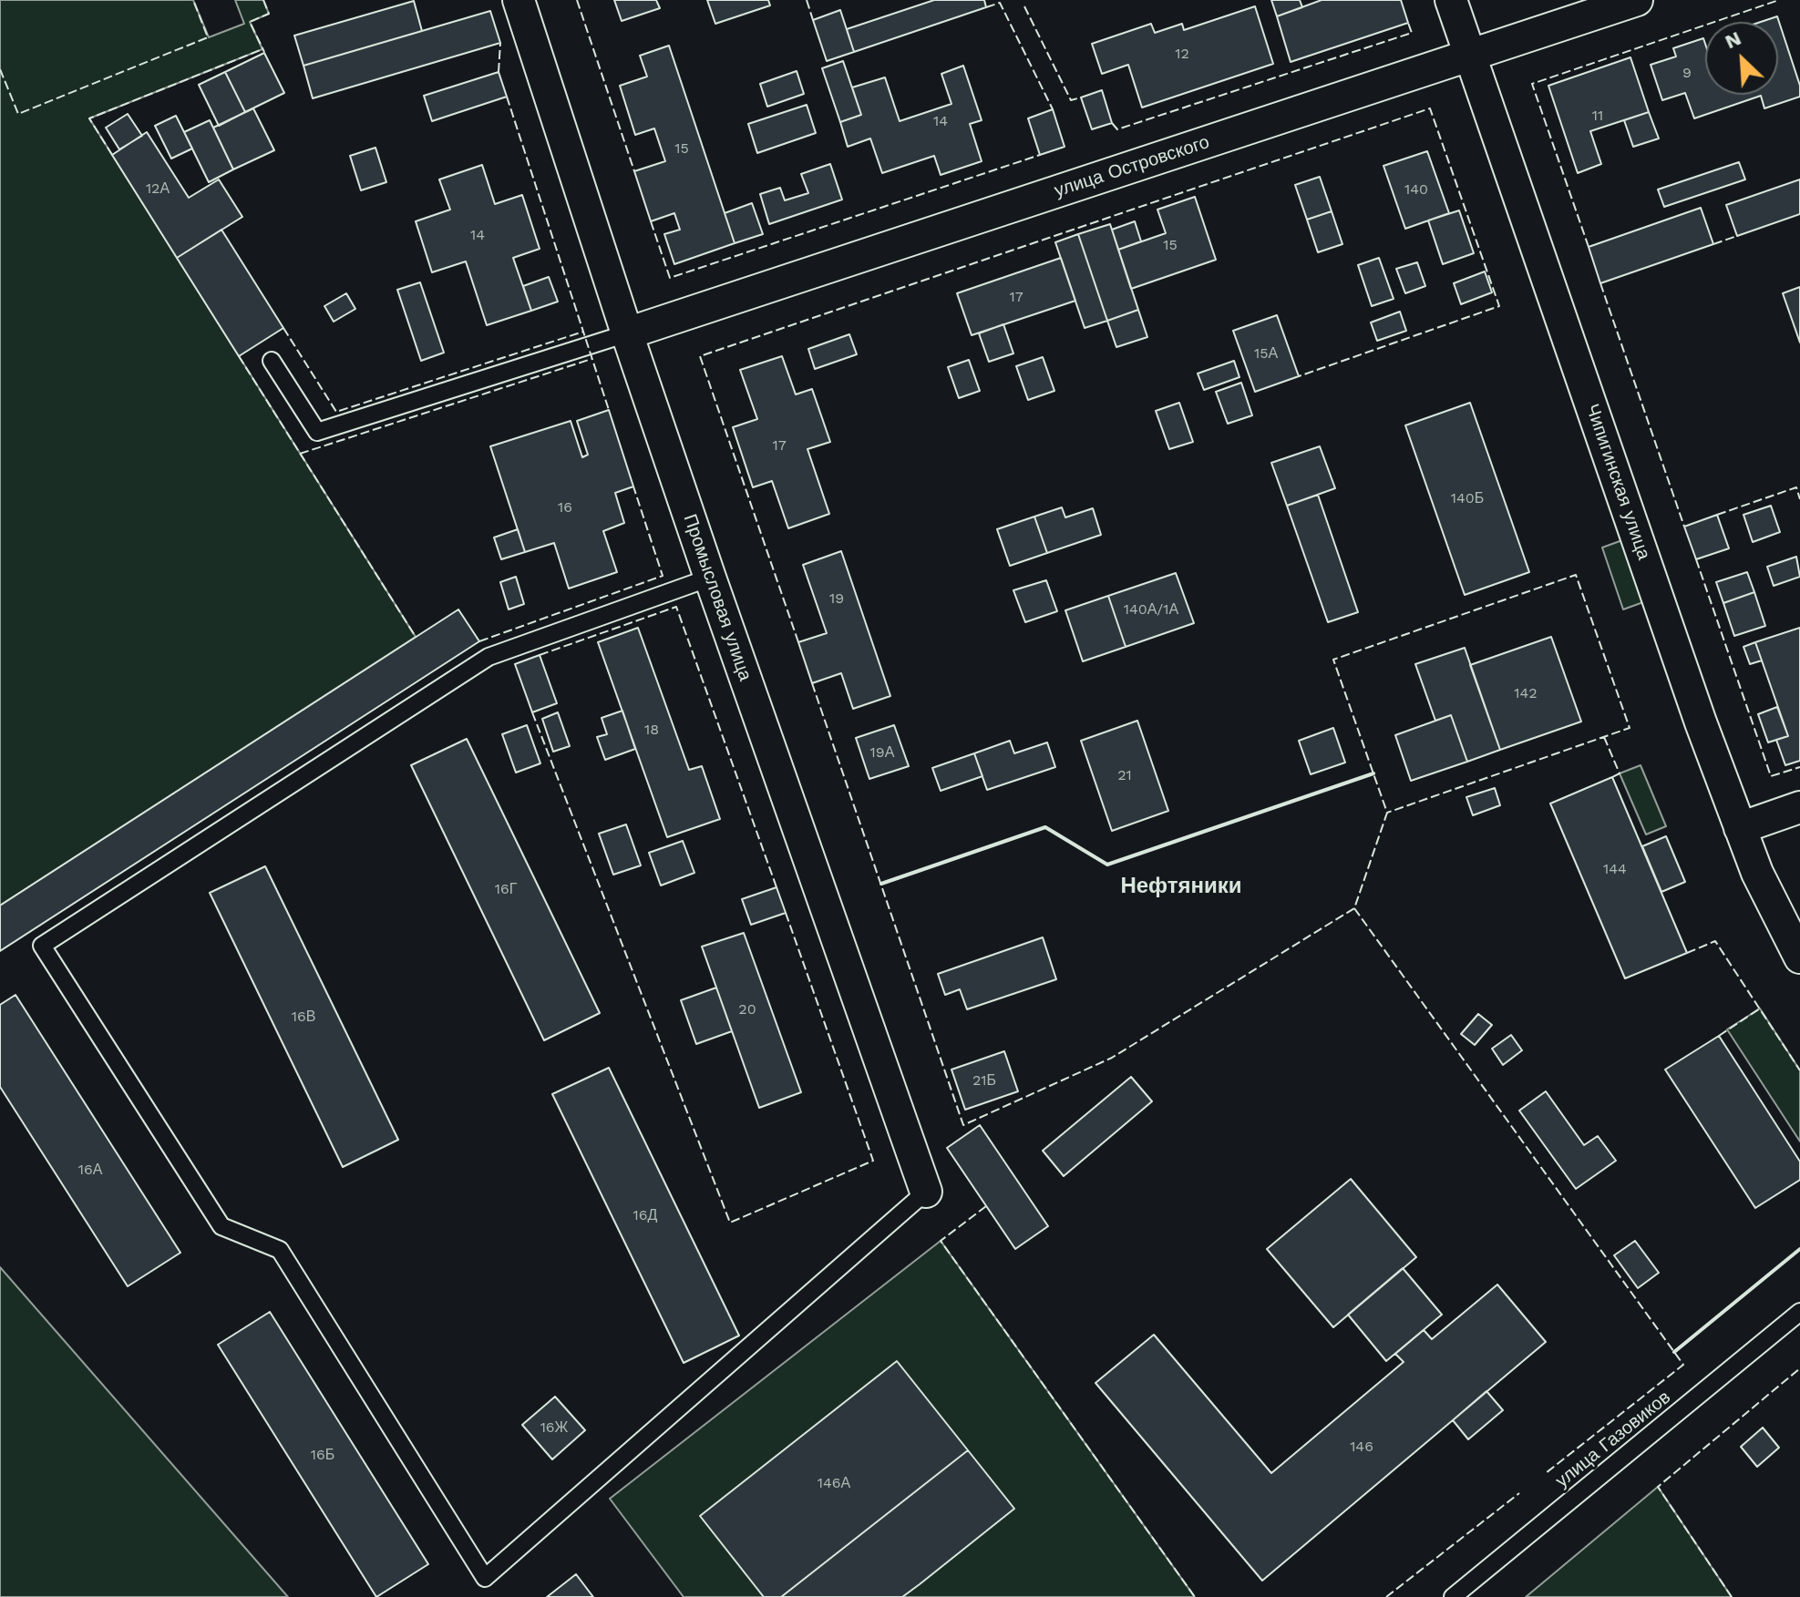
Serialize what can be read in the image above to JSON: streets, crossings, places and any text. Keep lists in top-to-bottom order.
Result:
{
  "streets": {
    "street": ["улица Островского", "Чипигинская улица", "Промысловая улица"],
    "lane": ["улица Газовиков"]
  },
  "crossings": [
    ["улица Островского", "Чипигинская улица"],
    ["улица Островского", "Промысловая улица"]
  ],
  "districts": ["Нефтяники"],
  "house_numbers": [
    "12",
    "9",
    "11",
    "14",
    "15",
    "12А",
    "140",
    "14",
    "15",
    "17",
    "15А",
    "17",
    "140Б",
    "16",
    "19",
    "140А/1А",
    "142",
    "18",
    "19А",
    "21",
    "144",
    "16Г",
    "20",
    "16В",
    "21Б",
    "16А",
    "16Д",
    "16Ж",
    "146",
    "16Б",
    "146А"
  ],
  "north": "top left"
}
